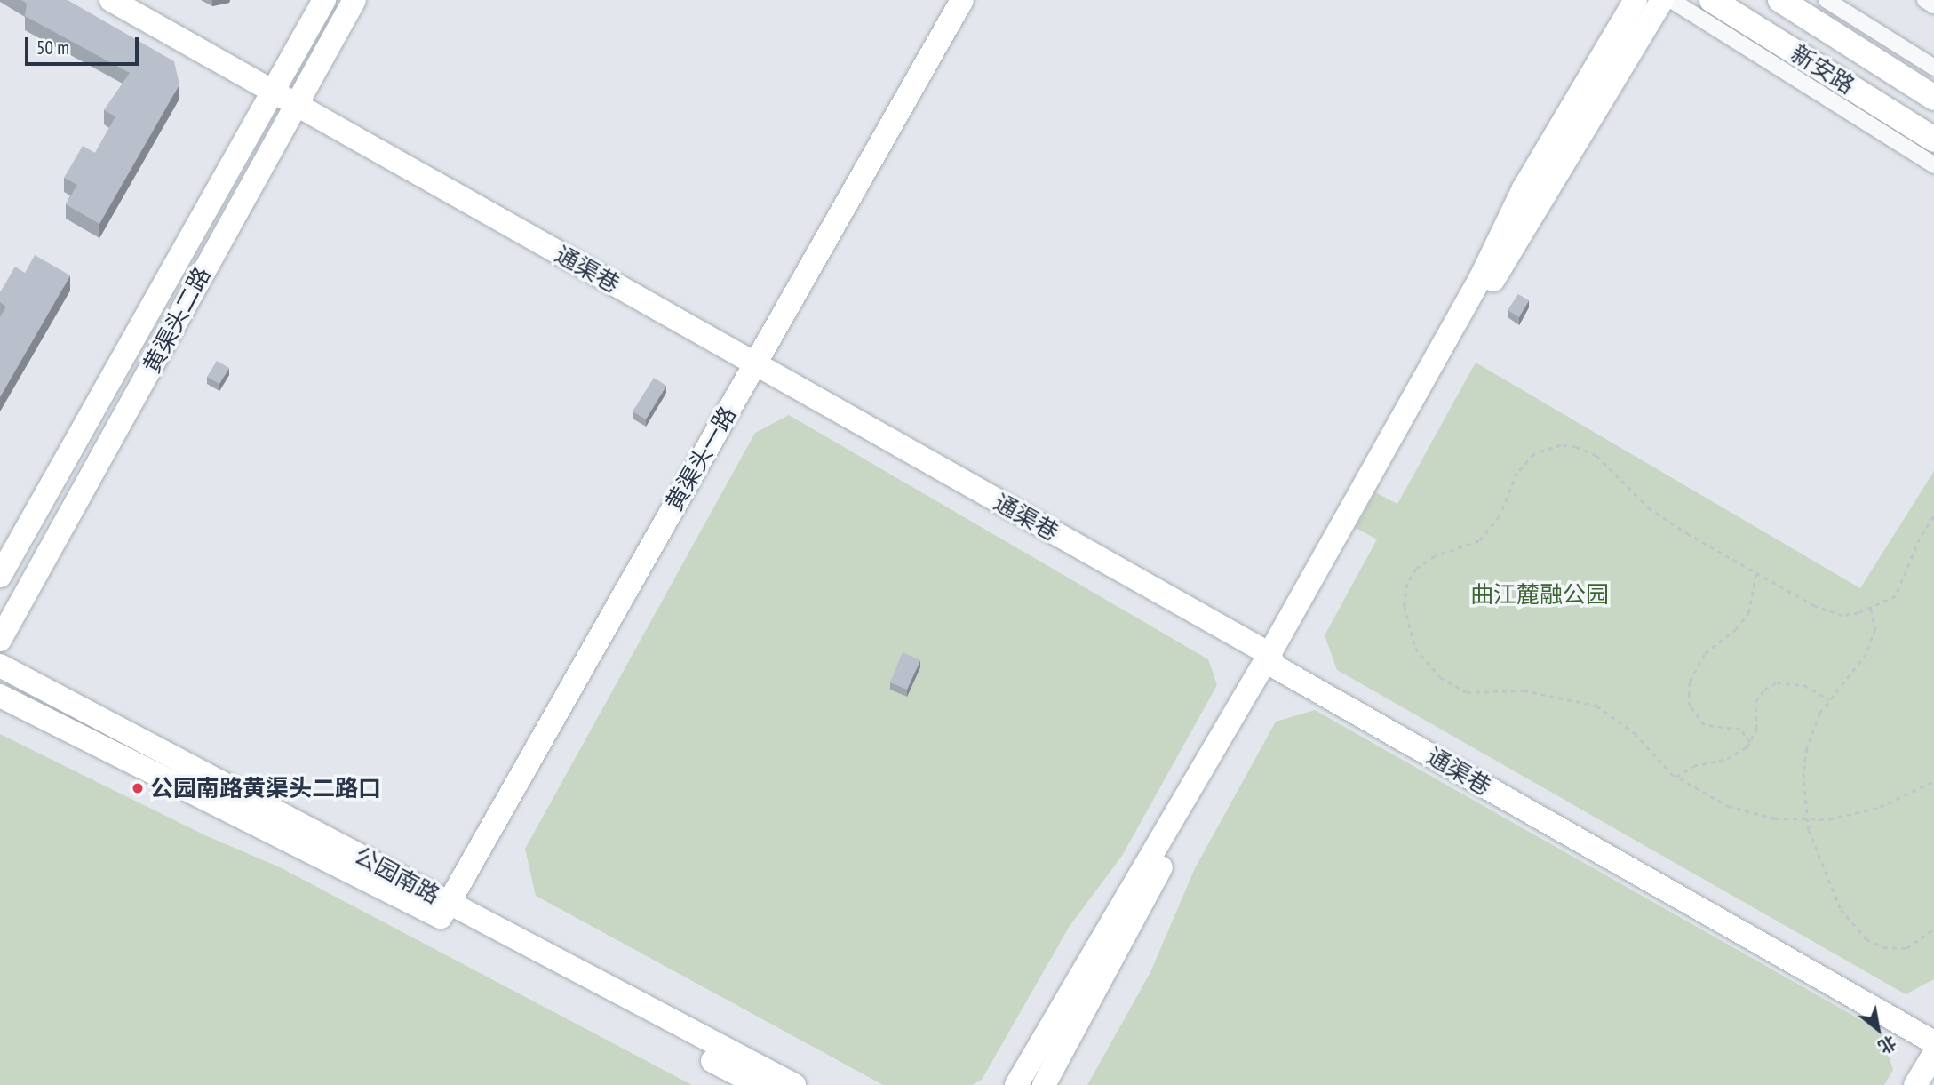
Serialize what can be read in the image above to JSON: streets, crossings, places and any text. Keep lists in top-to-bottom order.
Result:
{
  "streets": {
    "main road": ["新安路"],
    "street": [
      "通渠巷",
      "黄渠头二路",
      "黄渠头一路",
      "公园南路"
    ]
  },
  "crossings": [
    ["通渠巷", "黄渠头二路"],
    ["通渠巷", "黄渠头一路"],
    ["黄渠头一路", "公园南路"]
  ],
  "parks": ["曲江麓融公园"],
  "places": ["公园南路黄渠头二路口"],
  "scale_bar": "50 m",
  "north": "bottom right"
}
